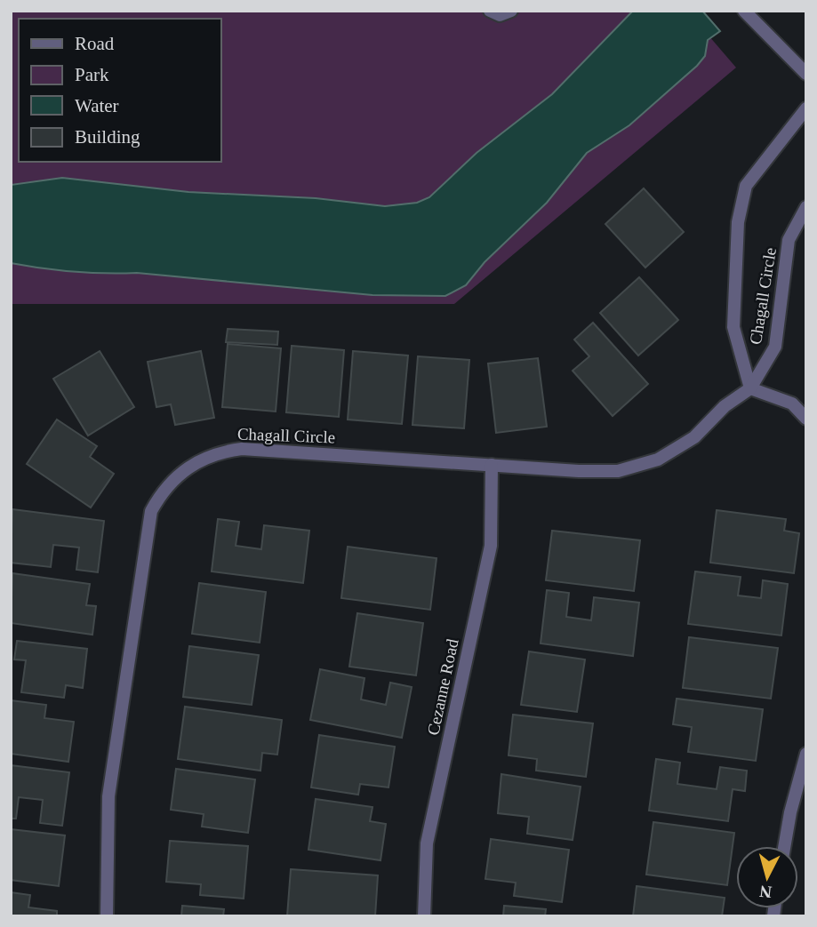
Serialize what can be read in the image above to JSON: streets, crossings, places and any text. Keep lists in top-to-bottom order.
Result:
{
  "streets": {
    "street": ["Chagall Circle", "Cezanne Road"]
  },
  "crossings": [
    ["Chagall Circle", "Cezanne Road"]
  ],
  "legend": [
    "Road",
    "Park",
    "Water",
    "Building"
  ],
  "north": "bottom"
}
